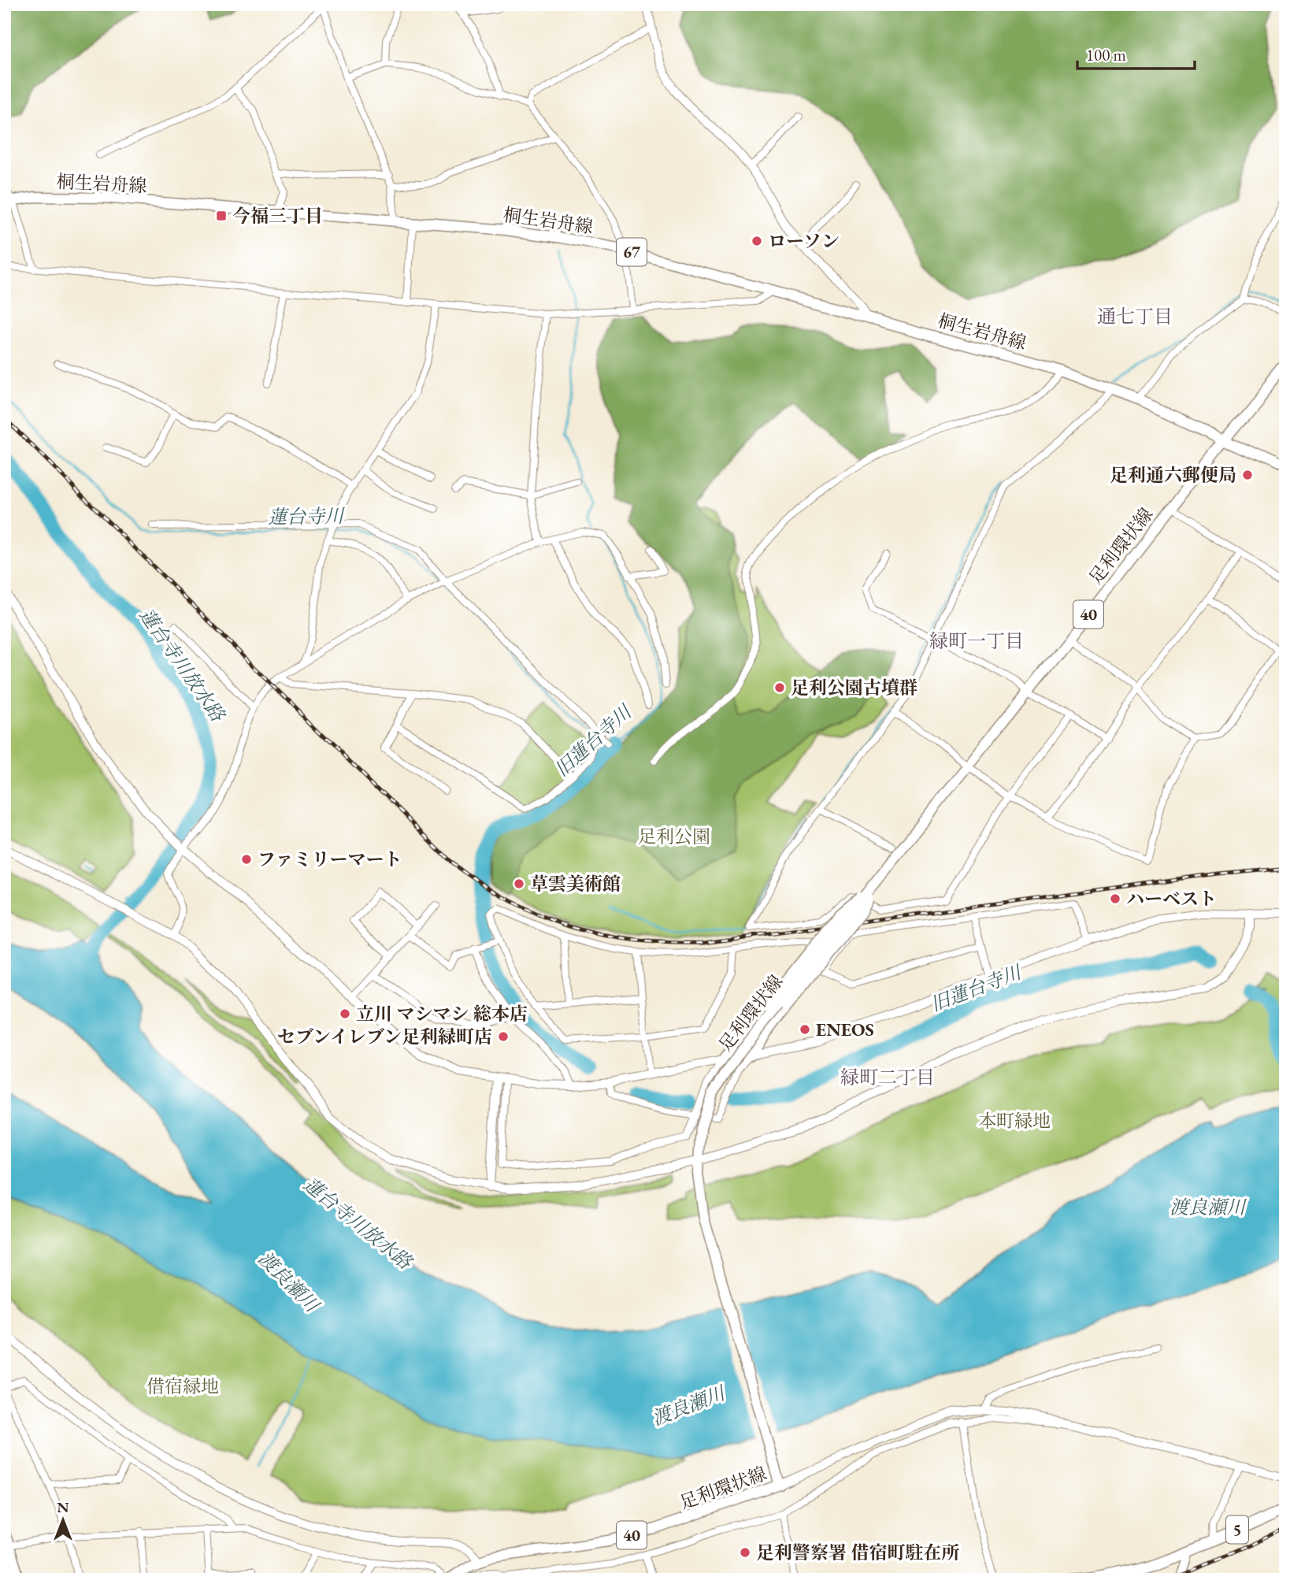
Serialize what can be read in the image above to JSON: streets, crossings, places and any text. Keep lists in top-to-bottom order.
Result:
{
  "streets": {
    "main road": [
      "桐生岩舟線",
      "67",
      "足利環状線",
      "40",
      "5"
    ]
  },
  "crossings": [
    ["桐生岩舟線", "67"],
    ["桐生岩舟線", "足利環状線"],
    ["67", "足利環状線"]
  ],
  "districts": ["通七丁目", "緑町一丁目", "緑町二丁目"],
  "water": [
    "蓮台寺川",
    "蓮台寺川放水路",
    "旧蓮台寺川",
    "渡良瀬川"
  ],
  "parks": ["足利公園", "本町緑地", "借宿緑地"],
  "places": {
    "transit": ["今福三丁目"],
    "other": [
      "ローソン",
      "足利通六郵便局",
      "足利公園古墳群",
      "ファミリーマート",
      "草雲美術館",
      "ハーベスト",
      "立川 マシマシ 総本店",
      "ENEOS",
      "セブンイレブン足利緑町店",
      "足利警察署 借宿町駐在所"
    ]
  },
  "scale_bar": "100 m",
  "north": "top"
}
